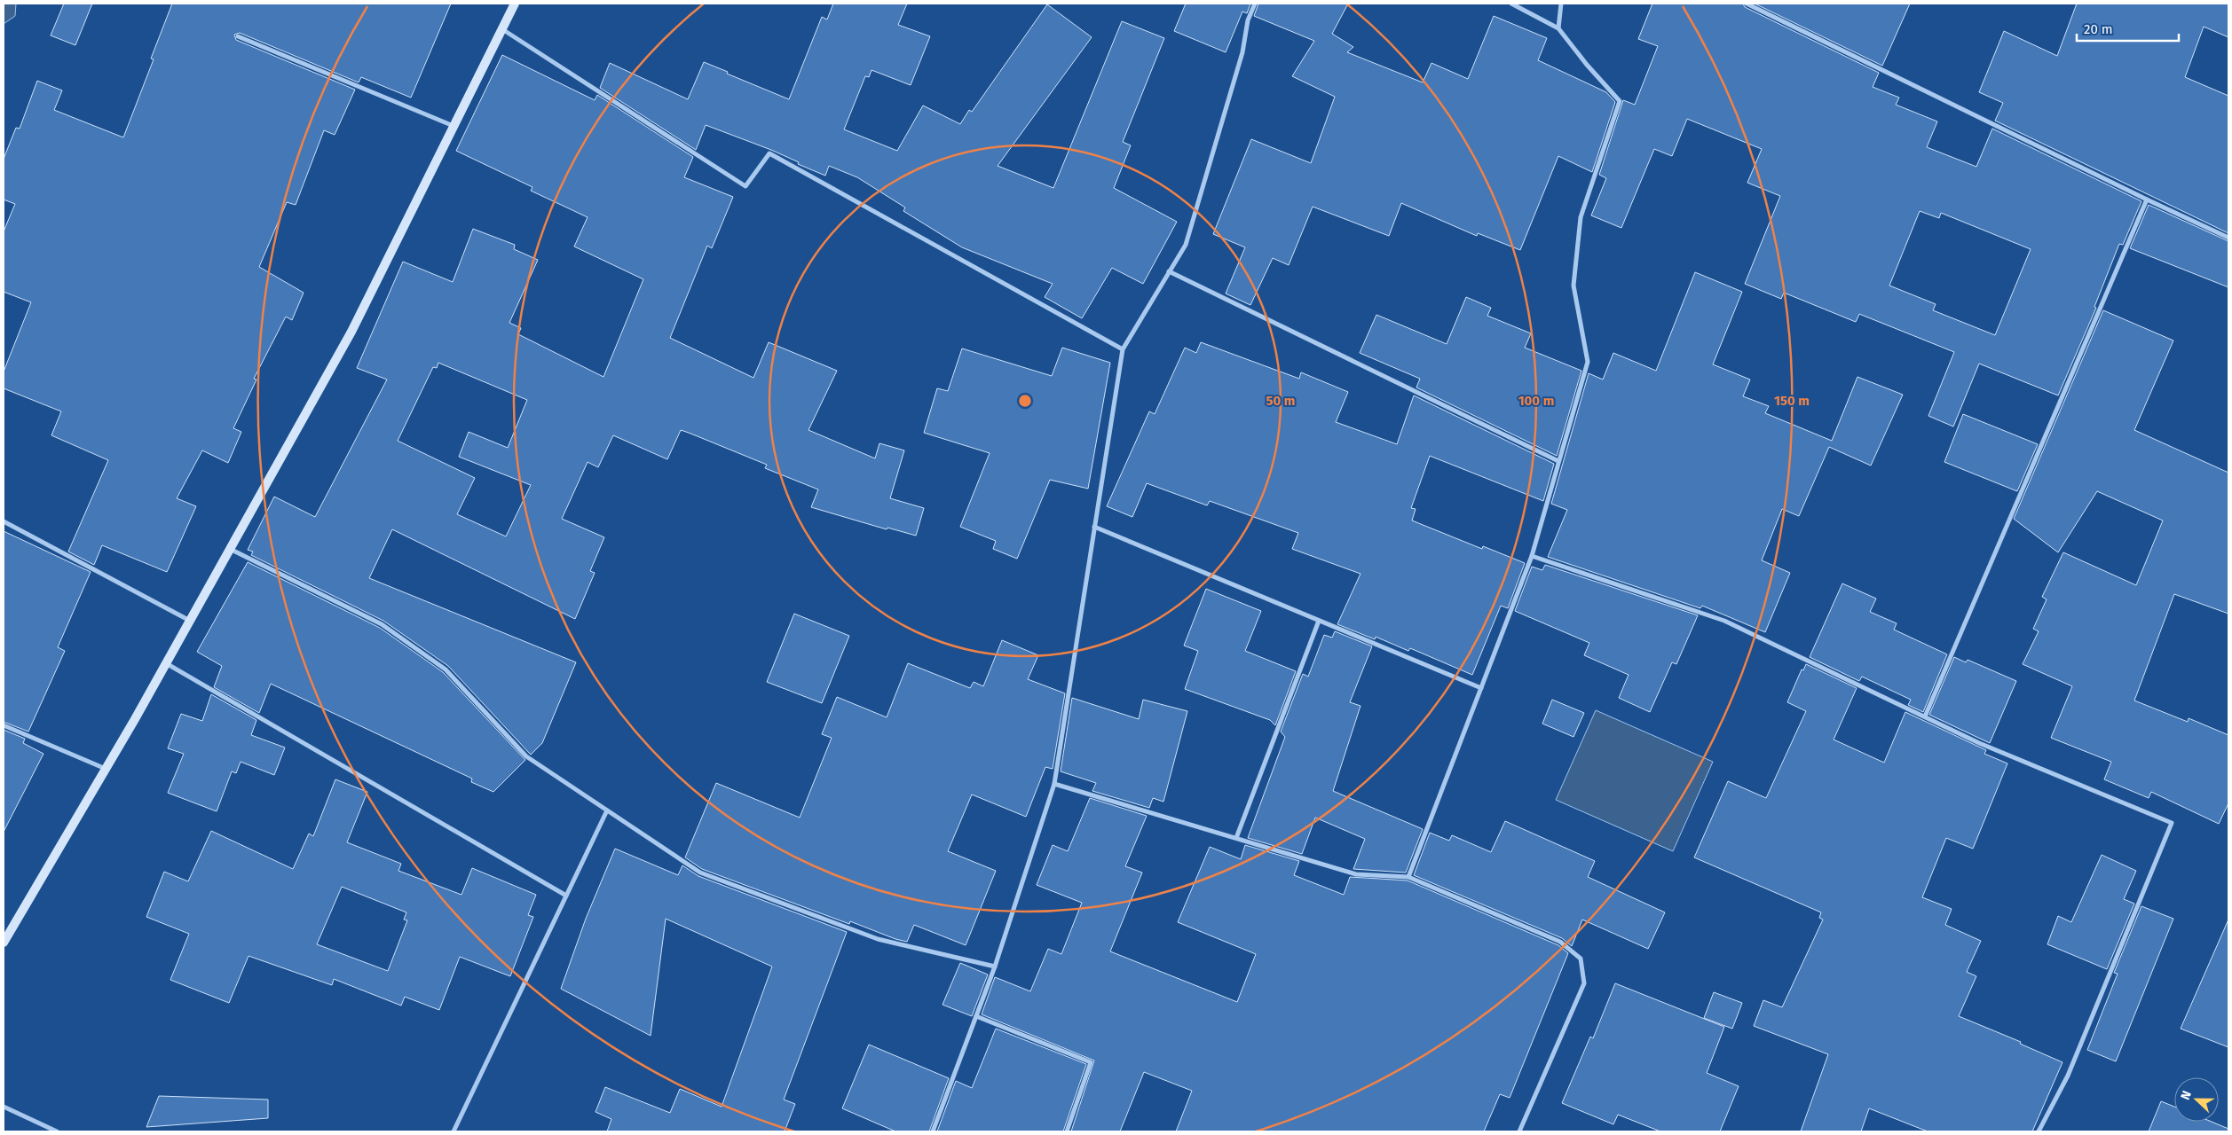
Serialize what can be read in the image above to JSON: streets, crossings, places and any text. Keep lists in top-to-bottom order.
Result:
{
  "scale_bar": "20 m",
  "north": "left",
  "rings": ["50 m", "100 m", "150 m"]
}
